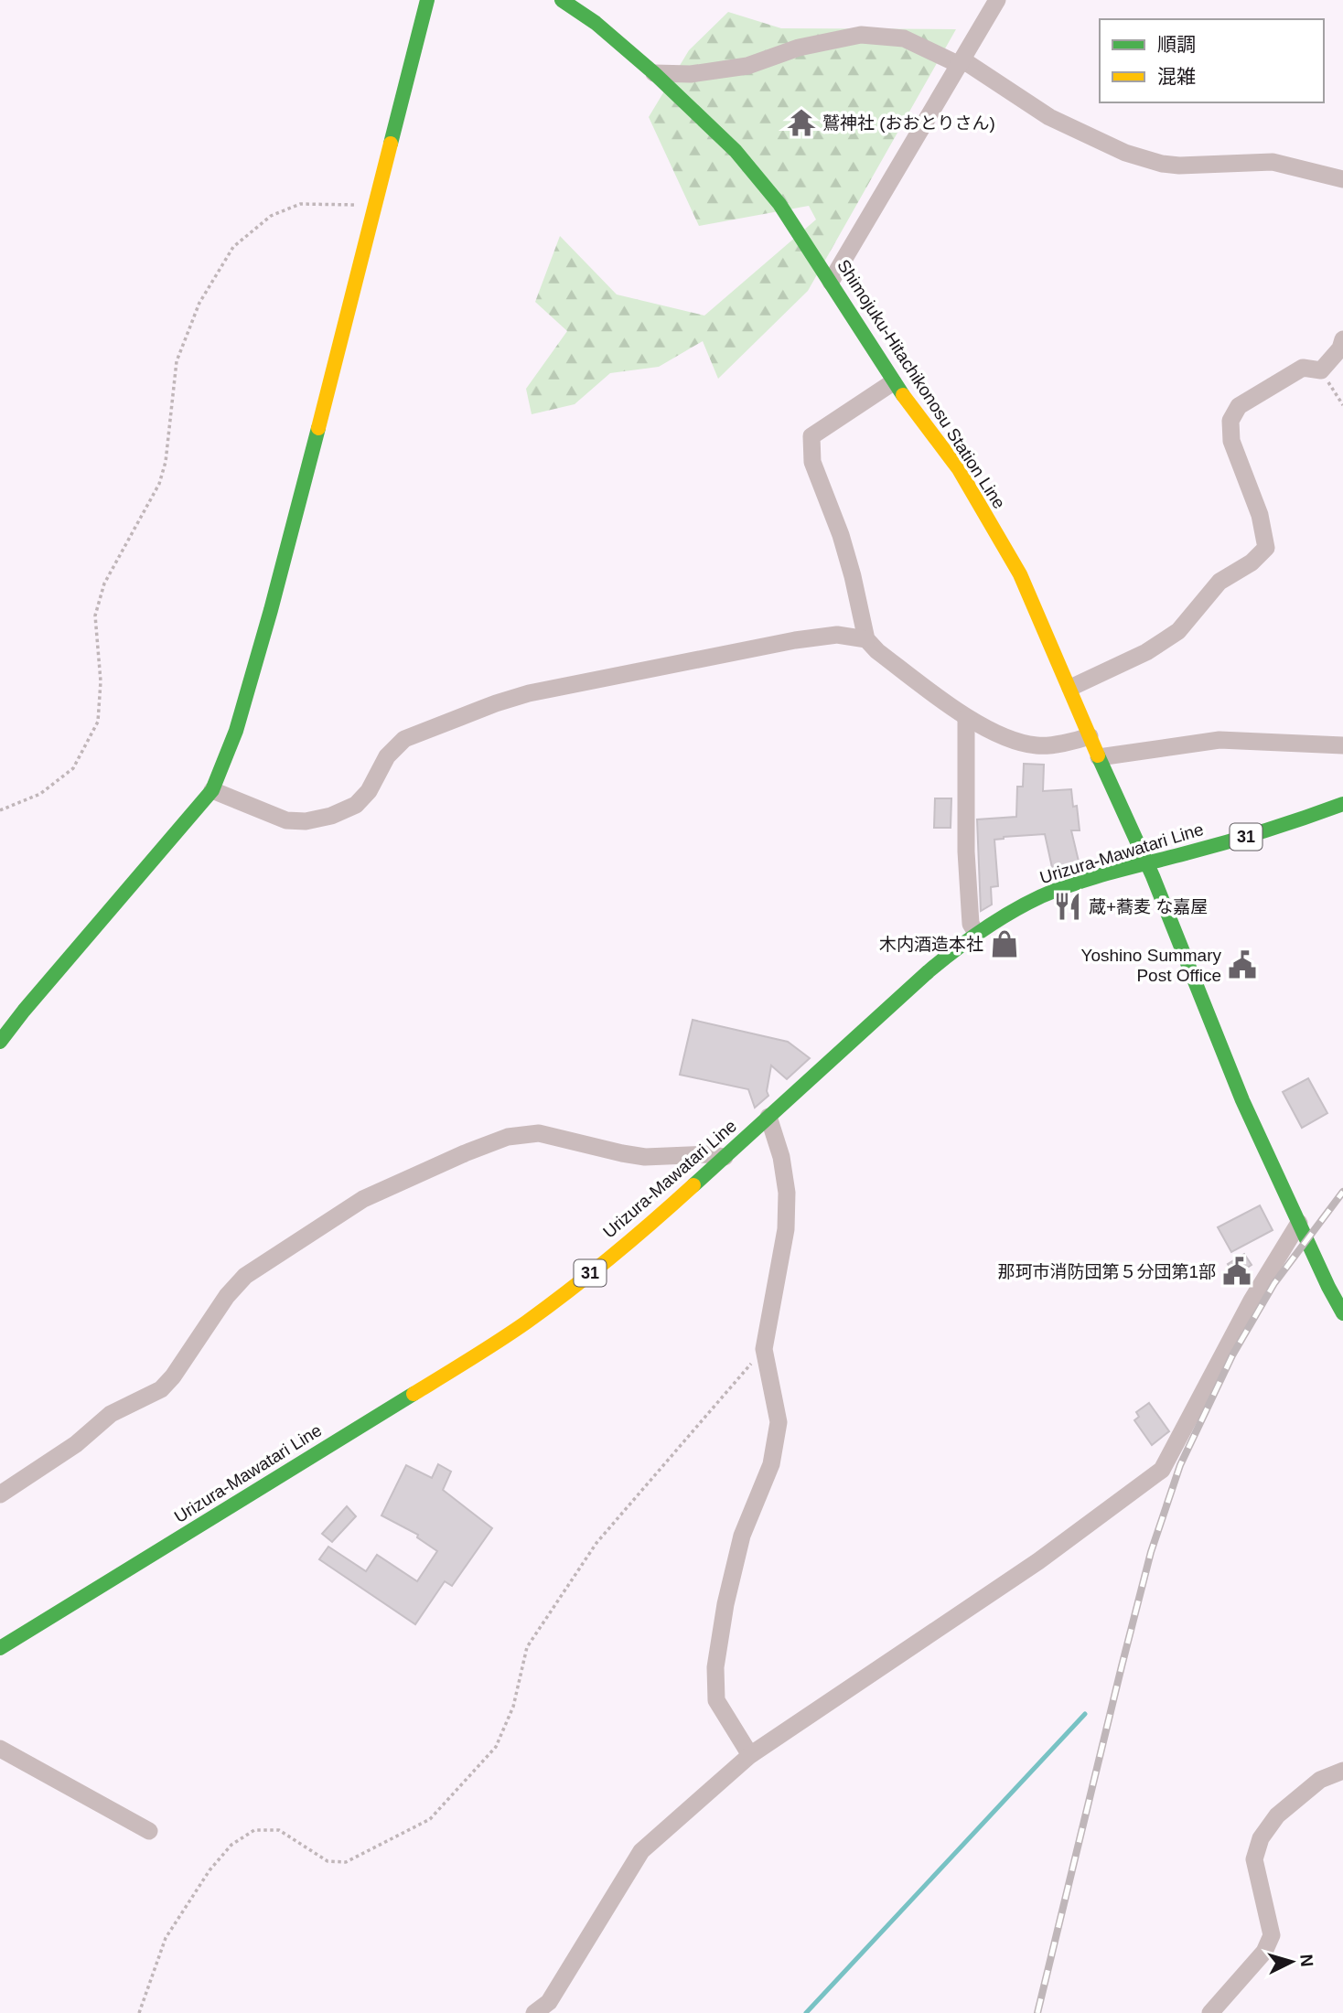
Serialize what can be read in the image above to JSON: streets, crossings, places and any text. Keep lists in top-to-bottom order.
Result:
{
  "streets": {
    "main road": ["Shimojuku-Hitachikonosu Station Line", "31", "Urizura-Mawatari Line"]
  },
  "crossings": [
    ["Shimojuku-Hitachikonosu Station Line", "Urizura-Mawatari Line"]
  ],
  "places": {
    "temple": ["鷲神社 (おおとりさん)"],
    "restaurant": ["蔵+蕎麦 な嘉屋"],
    "shop": ["木内酒造本社"],
    "public building": ["Yoshino Summary Post Office", "那珂市消防団第５分団第1部"]
  },
  "legend": ["順調", "混雑"],
  "north": "right"
}
